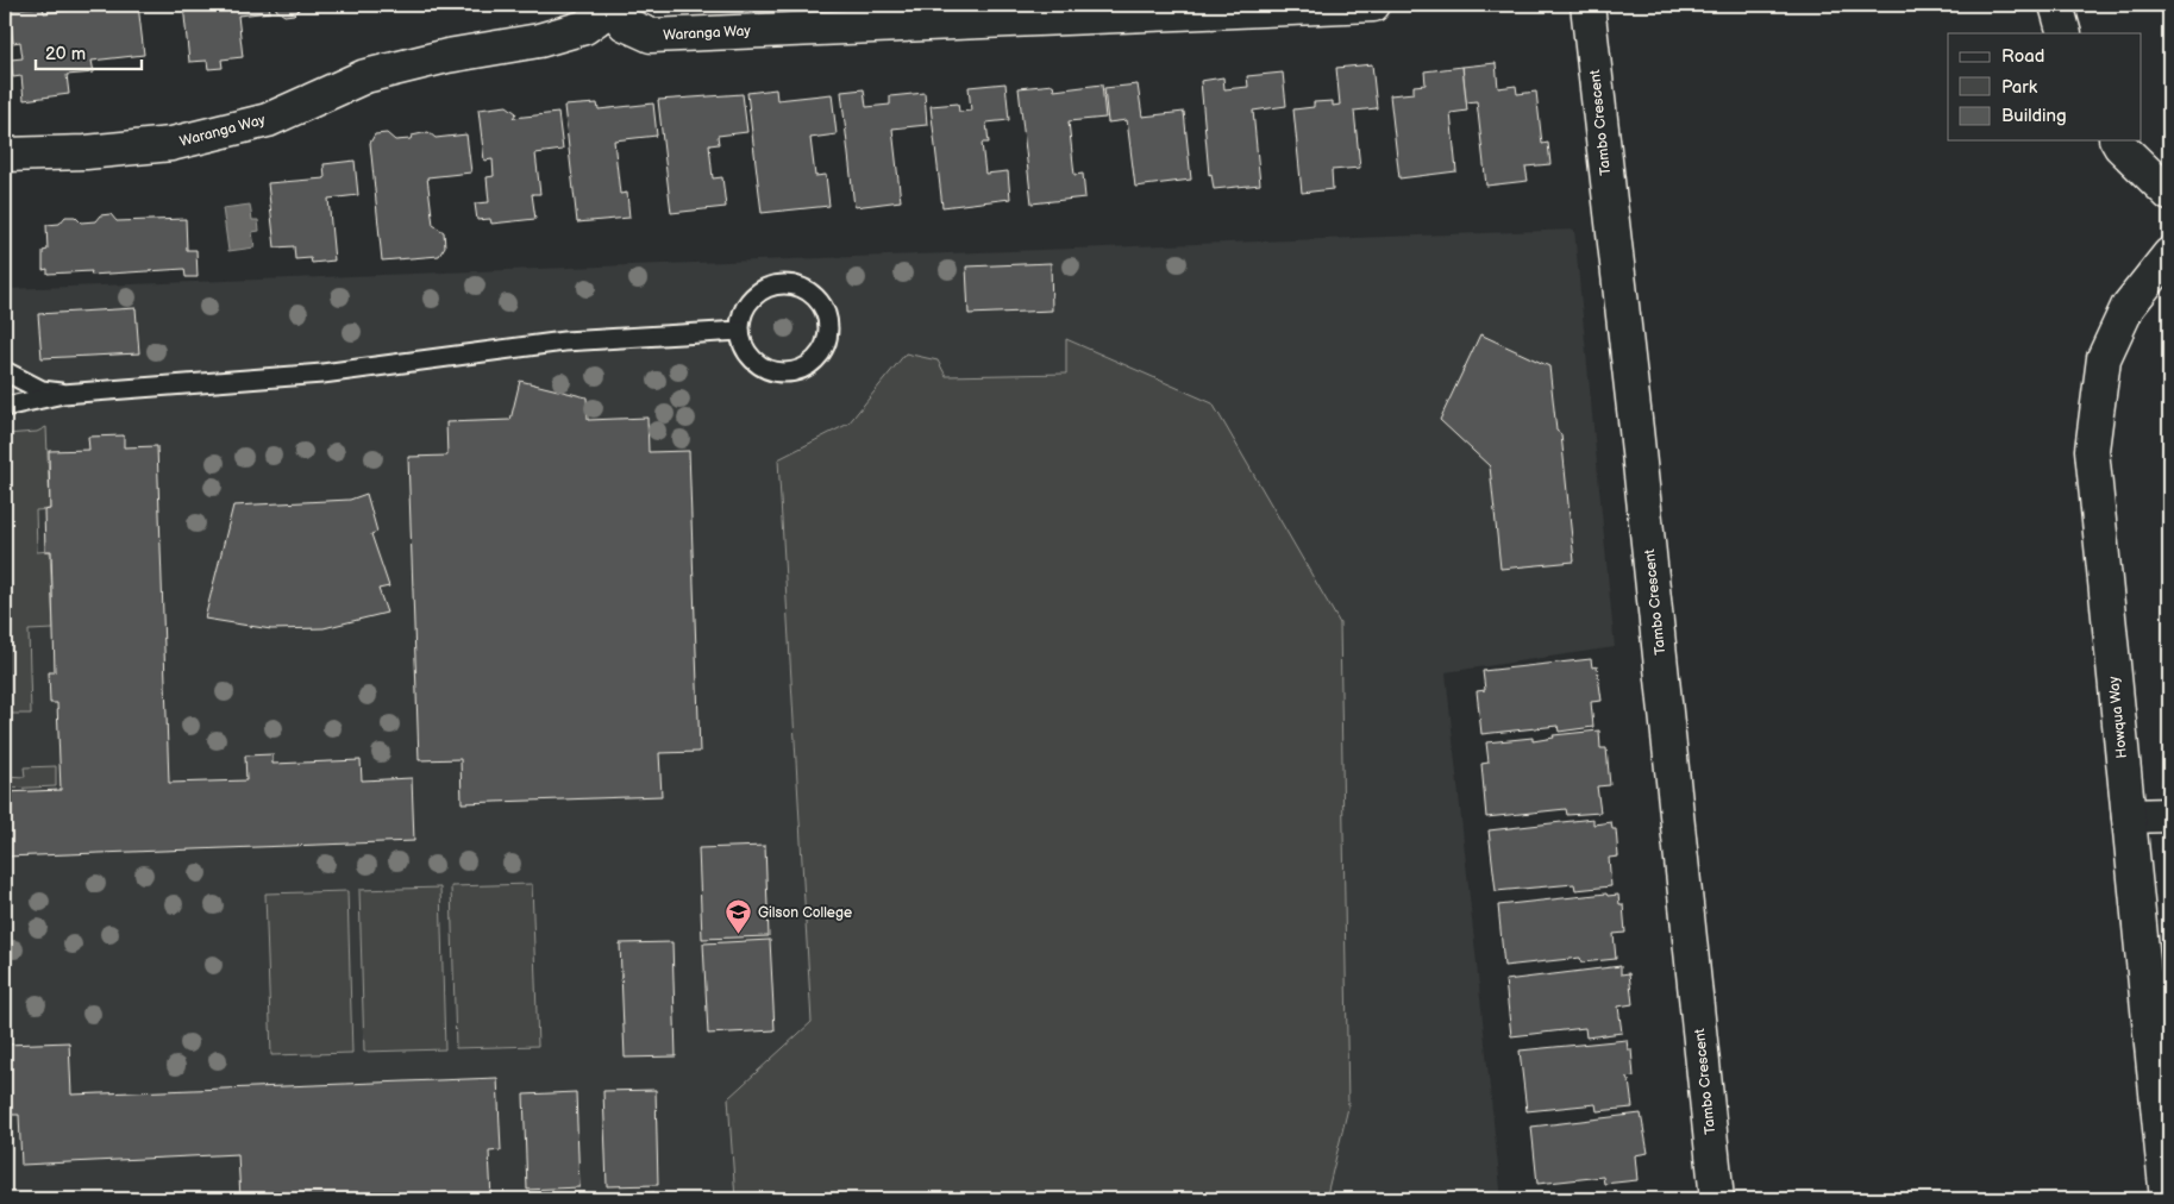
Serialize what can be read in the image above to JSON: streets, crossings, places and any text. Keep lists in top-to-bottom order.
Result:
{
  "streets": {
    "street": ["Waranga Way", "Tambo Crescent", "Howqua Way"]
  },
  "places": {
    "school or university": ["Gilson College"]
  },
  "legend": ["Road", "Park", "Building"],
  "scale_bar": "20 m"
}
